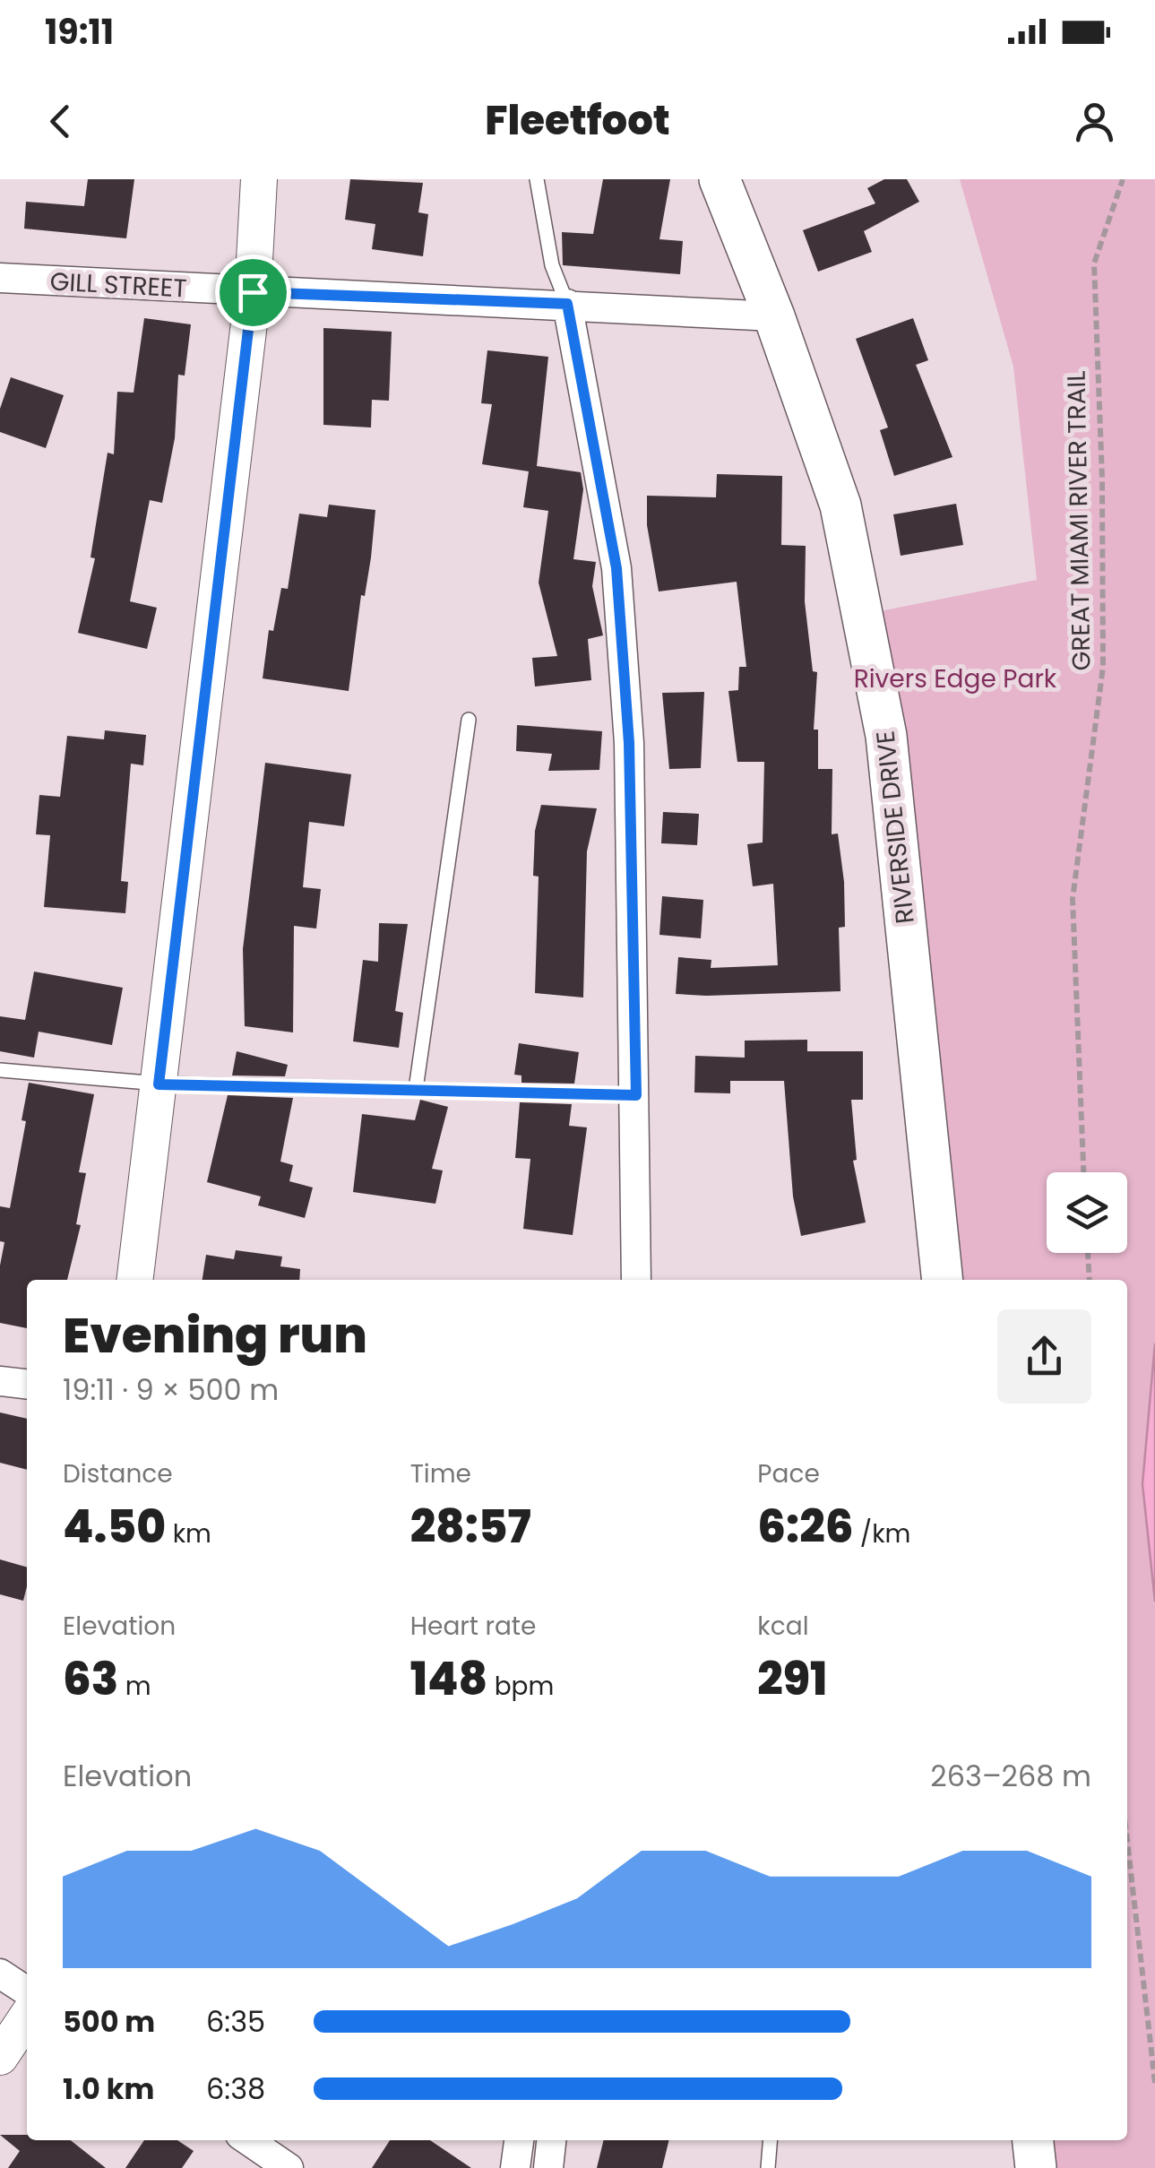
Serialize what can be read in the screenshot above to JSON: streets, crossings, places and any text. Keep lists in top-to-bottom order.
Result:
{
  "streets": {
    "main road": ["RIVERSIDE DRIVE"],
    "street": ["GILL STREET"],
    "path": ["GREAT MIAMI RIVER TRAIL"]
  },
  "crossings": [
    ["GILL STREET", "RIVERSIDE DRIVE"]
  ],
  "parks": ["Rivers Edge Park"],
  "page": {
    "status": "19:11",
    "header": "Fleetfoot",
    "heading": ["Evening run", "19:11 · 9 × 500 m"],
    "stats": [
      ["Distance", "4.50 km"],
      ["Time", "28:57"],
      ["Pace", "6:26 /km"],
      ["Elevation", "63 m"],
      ["Heart rate", "148 bpm"],
      ["kcal", "291"]
    ],
    "chart": ["Elevation", "263–268 m"],
    "list": [
      {
        "name": "500 m",
        "note": "6:35"
      },
      {
        "name": "1.0 km",
        "note": "6:38"
      }
    ]
  }
}
